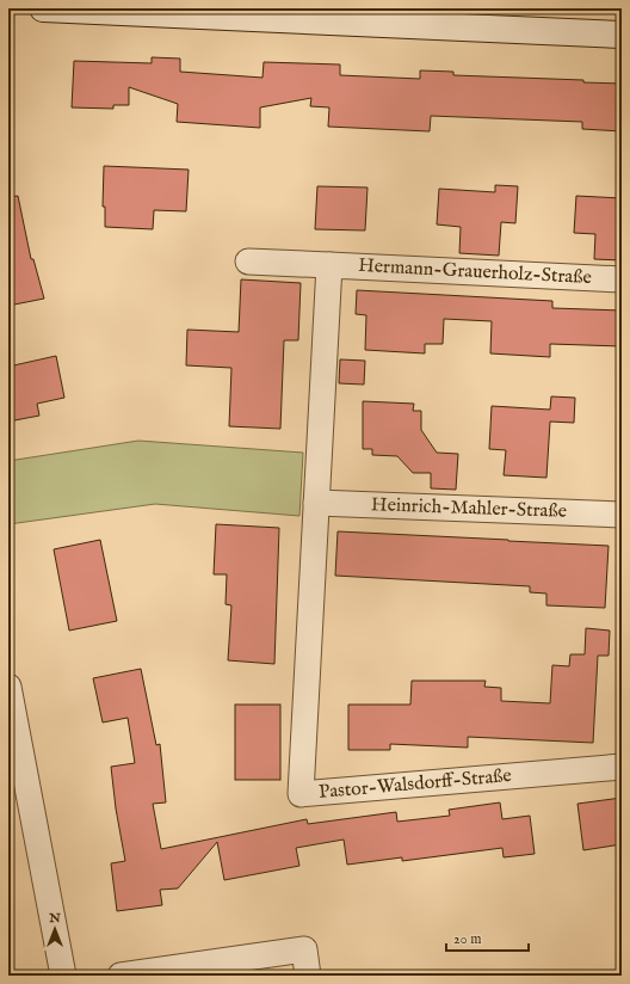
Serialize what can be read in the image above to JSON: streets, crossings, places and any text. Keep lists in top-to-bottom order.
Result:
{
  "streets": {
    "street": ["Hermann-Grauerholz-Straße", "Heinrich-Mahler-Straße", "Pastor-Walsdorff-Straße"]
  },
  "crossings": [
    ["Heinrich-Mahler-Straße", "Pastor-Walsdorff-Straße"]
  ],
  "scale_bar": "20 m",
  "north": "top"
}
